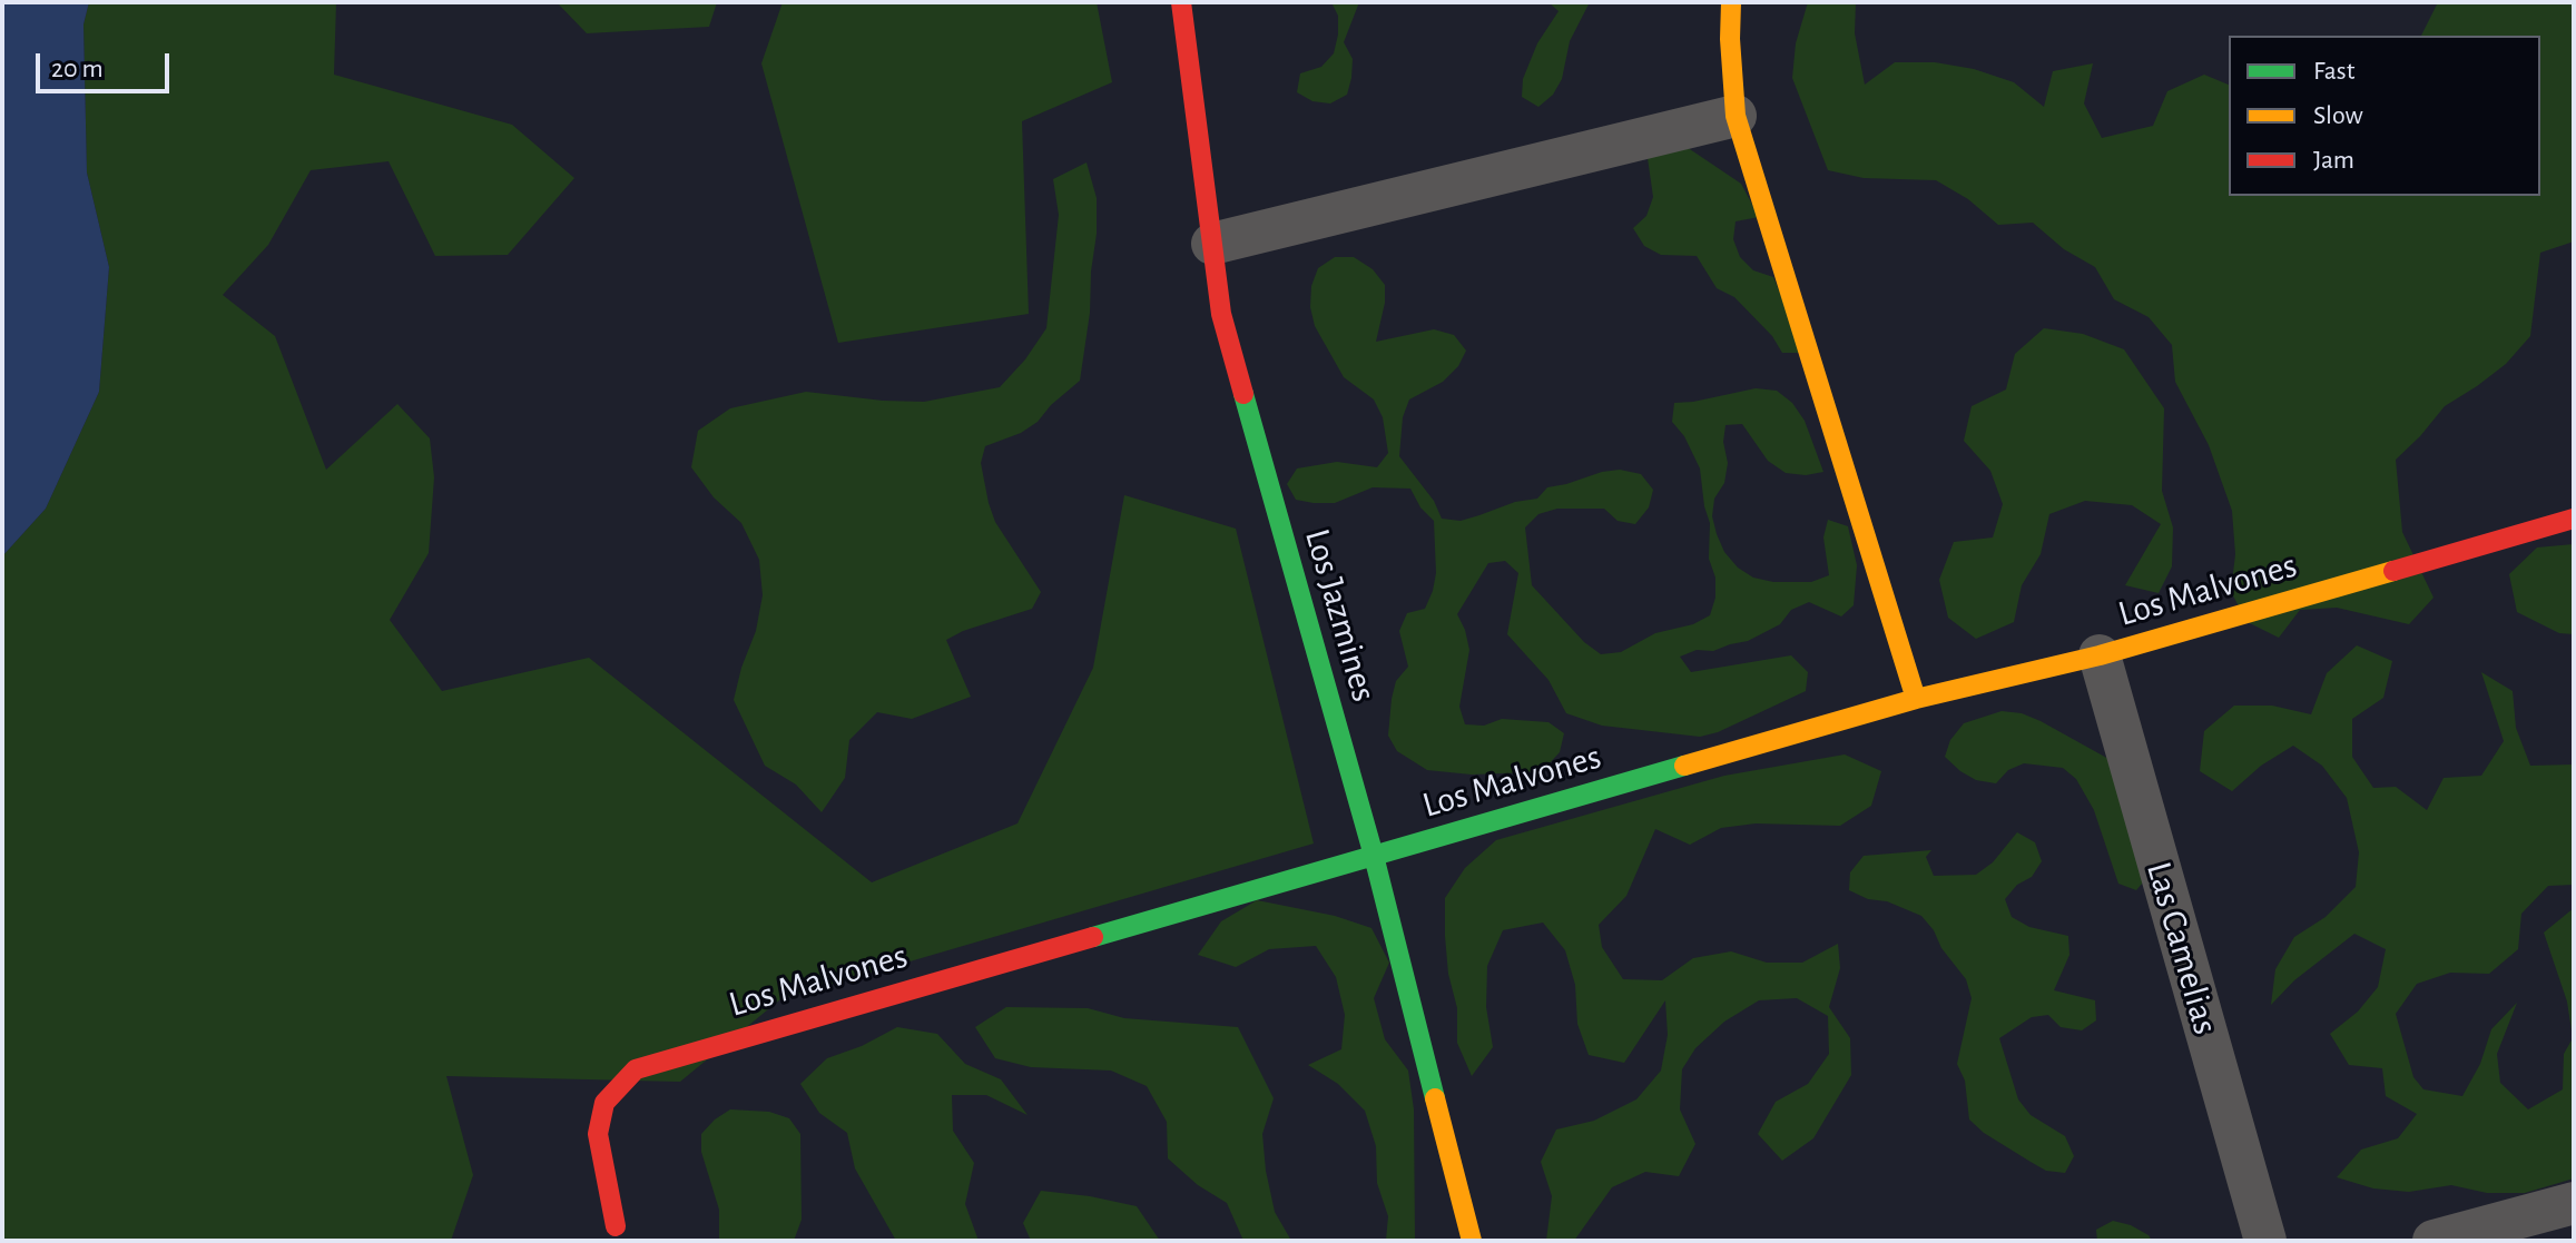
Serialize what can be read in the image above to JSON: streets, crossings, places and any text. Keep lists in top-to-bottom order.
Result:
{
  "streets": {
    "street": ["Los Malvones", "Los Jazmines", "Las Camelias"]
  },
  "crossings": [
    ["Los Malvones", "Los Jazmines"],
    ["Los Malvones", "Las Camelias"]
  ],
  "legend": ["Fast", "Slow", "Jam"],
  "scale_bar": "20 m"
}
